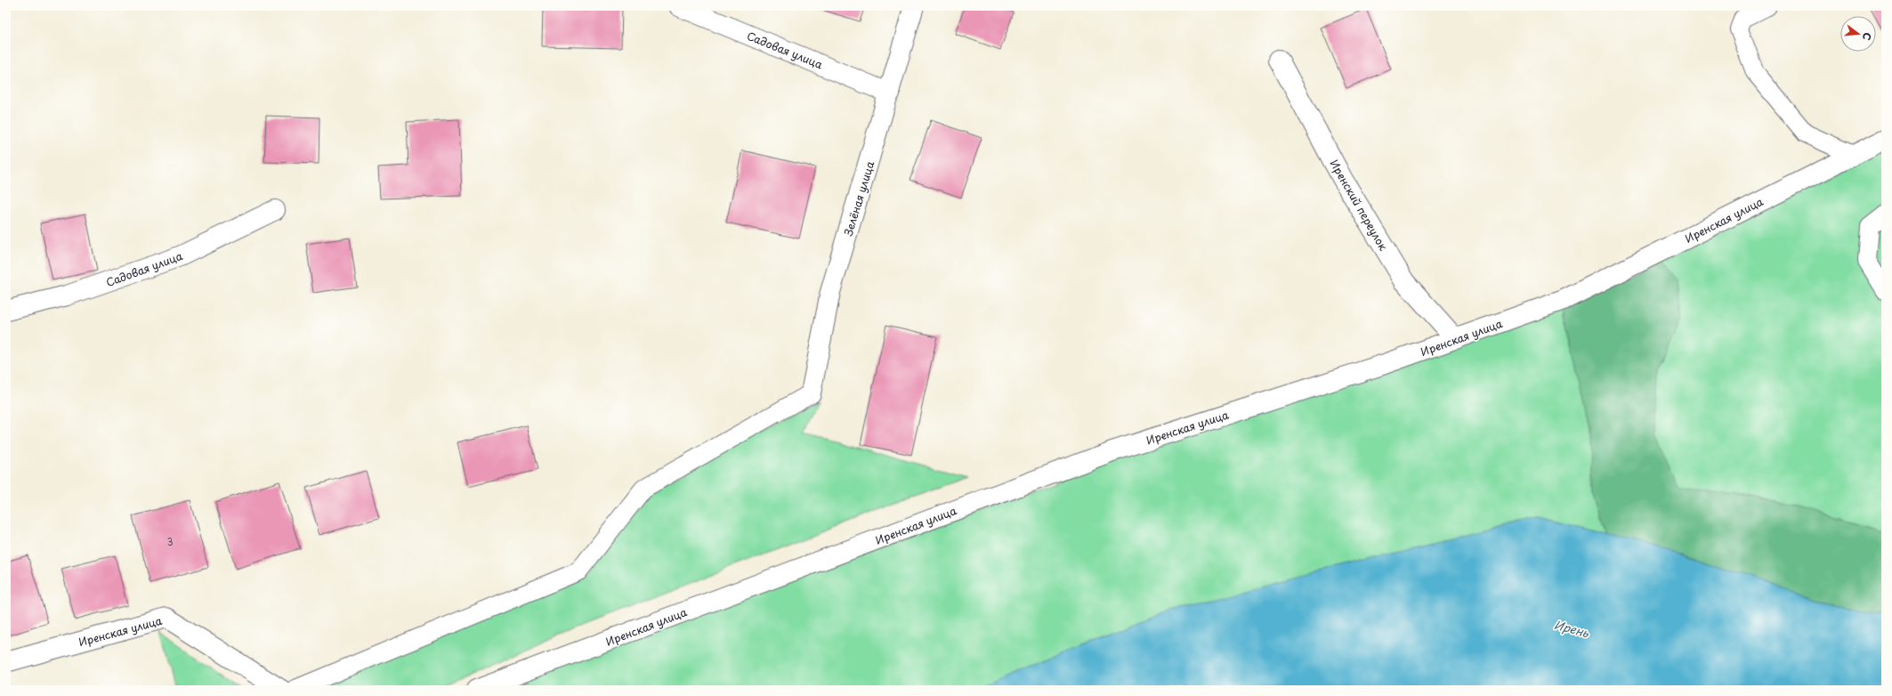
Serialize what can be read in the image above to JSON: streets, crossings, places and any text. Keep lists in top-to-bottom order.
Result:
{
  "streets": {
    "street": [
      "Садовая улица",
      "Зелёная улица",
      "Иренский переулок",
      "Иренская улица"
    ]
  },
  "crossings": [
    ["Садовая улица", "Зелёная улица"],
    ["Иренский переулок", "Иренская улица"]
  ],
  "water": ["Ирень"],
  "house_numbers": ["3"],
  "north": "right"
}
